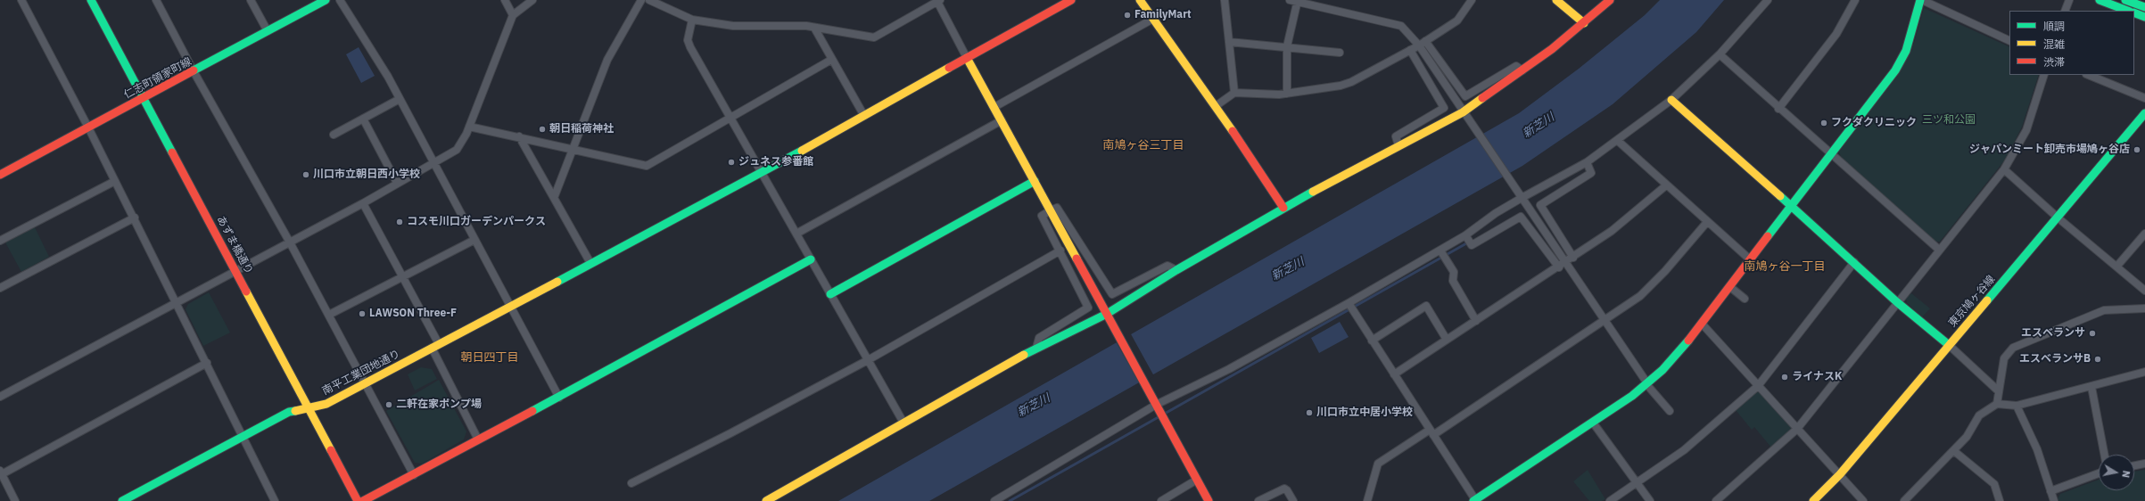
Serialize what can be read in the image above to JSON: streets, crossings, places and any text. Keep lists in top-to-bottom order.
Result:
{
  "streets": {
    "main road": [
      "仁志町領家町線",
      "あずま橋通り",
      "東京鳩ヶ谷線",
      "南平工業団地通り"
    ]
  },
  "crossings": [
    ["仁志町領家町線", "あずま橋通り"],
    ["あずま橋通り", "南平工業団地通り"]
  ],
  "districts": ["南鳩ヶ谷三丁目", "南鳩ヶ谷一丁目", "朝日四丁目"],
  "water": ["新芝川"],
  "parks": ["三ツ和公園"],
  "places": [
    "FamilyMart",
    "フクダクリニック",
    "朝日稲荷神社",
    "ジャパンミート卸売市場鳩ヶ谷店",
    "ジュネス参番館",
    "川口市立朝日西小学校",
    "コスモ川口ガーデンパークス",
    "LAWSON Three-F",
    "エスベランサ",
    "エスベランサB",
    "ライナスK",
    "二軒在家ポンプ場",
    "川口市立中居小学校"
  ],
  "legend": ["順調", "混雑", "渋滞"],
  "north": "right"
}
